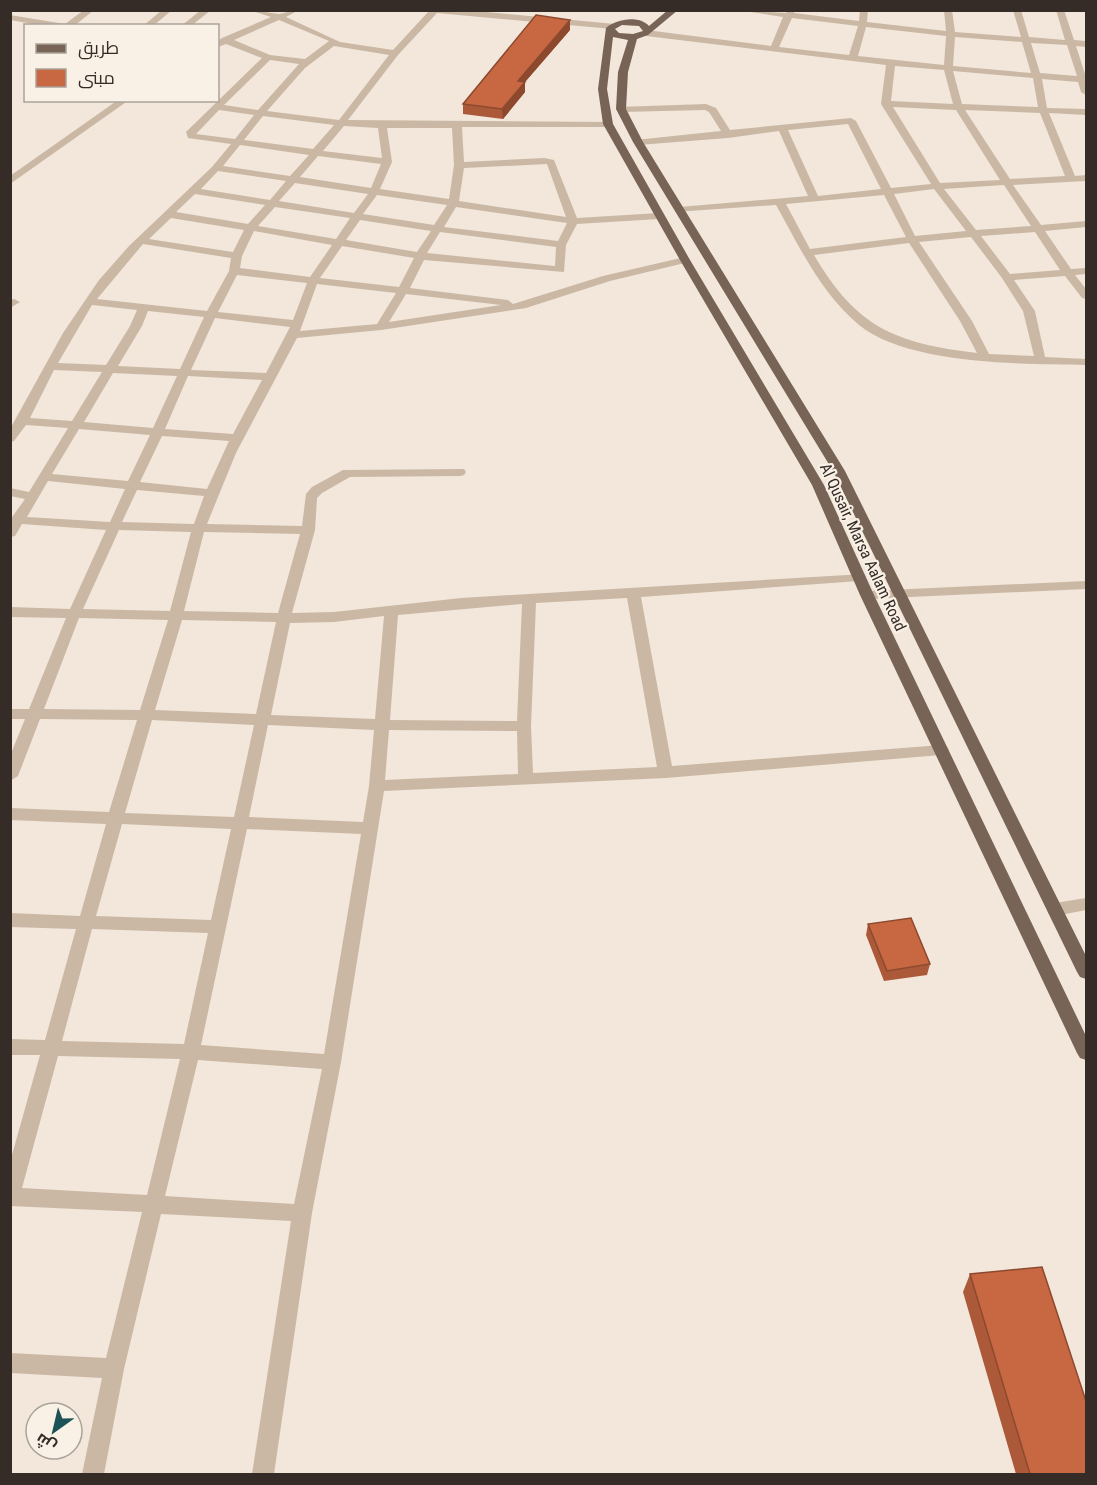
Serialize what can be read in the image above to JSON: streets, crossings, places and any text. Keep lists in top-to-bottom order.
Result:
{
  "streets": {
    "main road": ["Al Qusair, Marsa Aalam Road"]
  },
  "legend": ["طريق", "مبنى"],
  "north": "bottom left"
}
